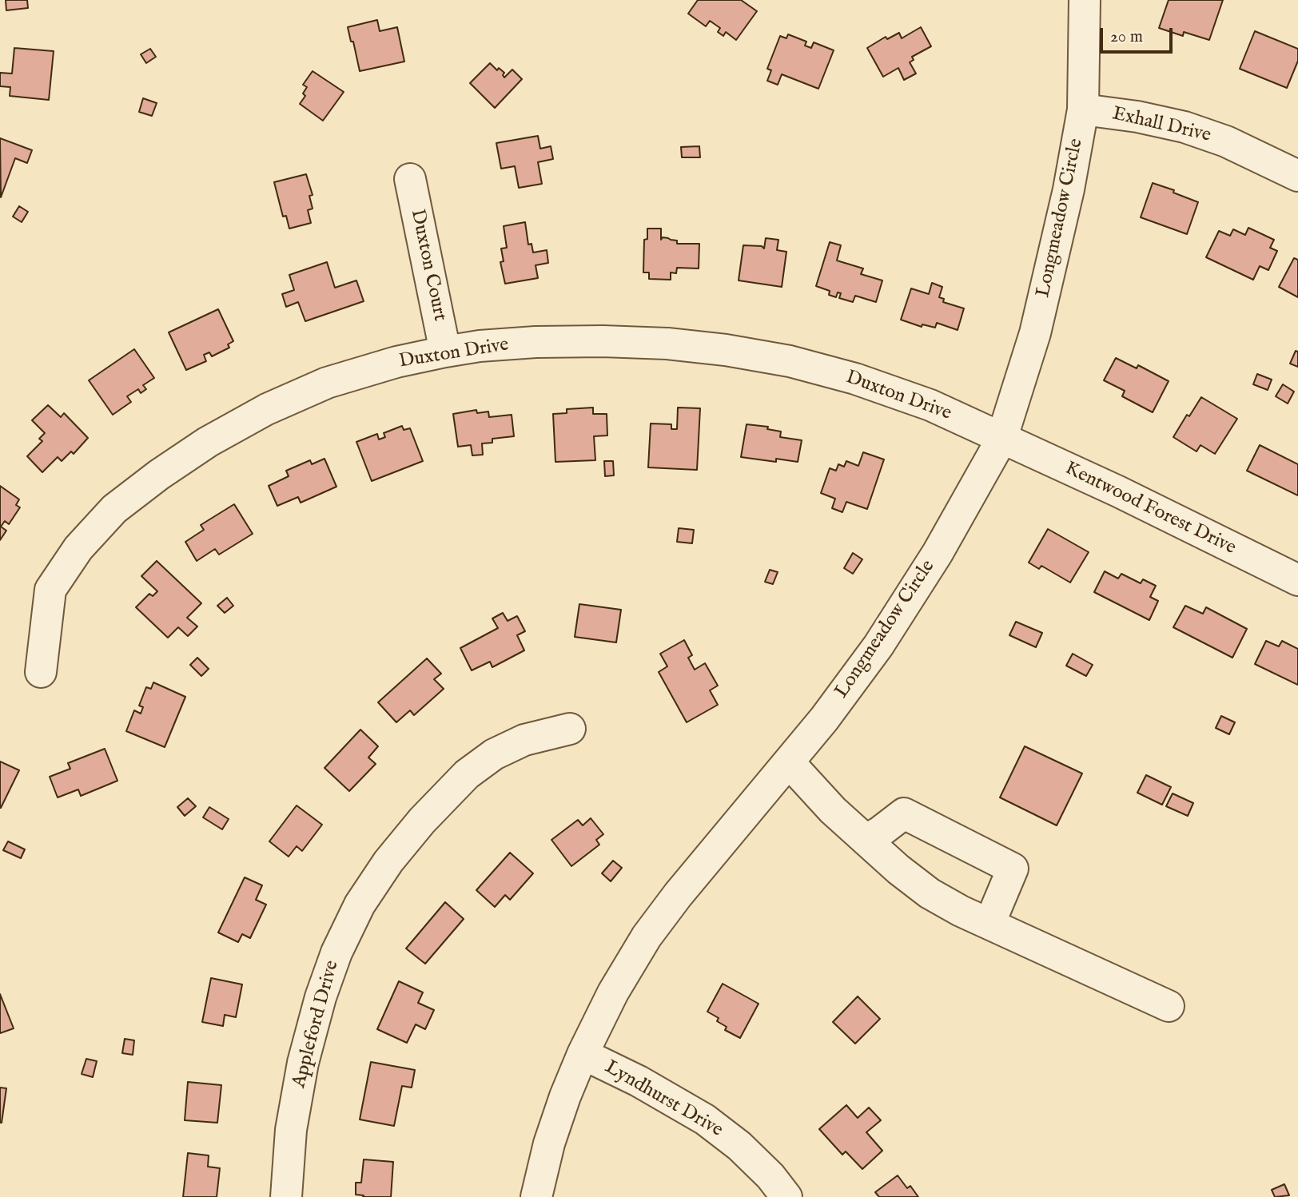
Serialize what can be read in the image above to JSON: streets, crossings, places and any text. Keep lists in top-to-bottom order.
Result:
{
  "streets": {
    "street": [
      "Exhall Drive",
      "Longmeadow Circle",
      "Duxton Court",
      "Duxton Drive",
      "Kentwood Forest Drive",
      "Appleford Drive",
      "Lyndhurst Drive"
    ]
  },
  "crossings": [
    ["Exhall Drive", "Longmeadow Circle"],
    ["Longmeadow Circle", "Duxton Drive"],
    ["Longmeadow Circle", "Kentwood Forest Drive"],
    ["Longmeadow Circle", "Lyndhurst Drive"],
    ["Duxton Court", "Duxton Drive"],
    ["Duxton Drive", "Kentwood Forest Drive"]
  ],
  "scale_bar": "20 m"
}
